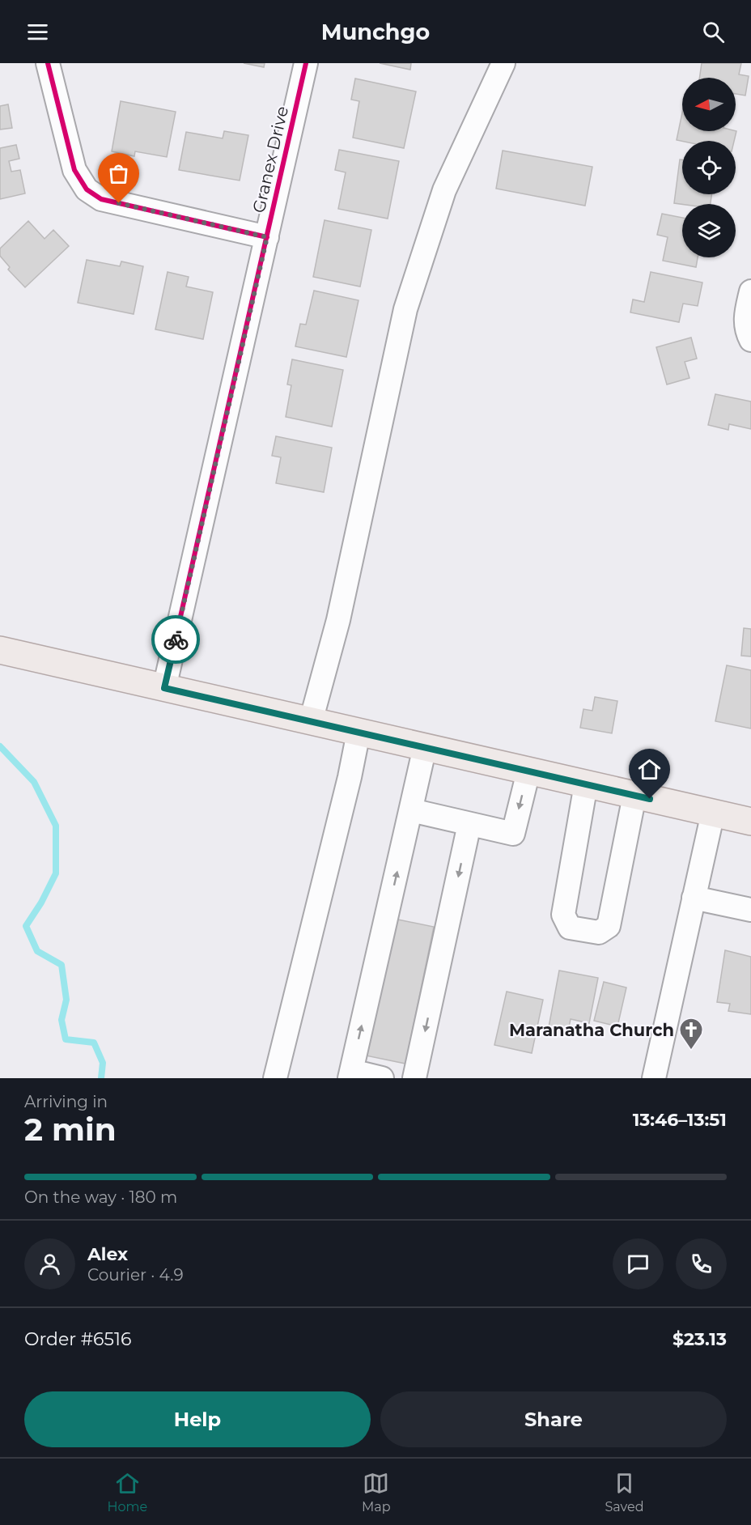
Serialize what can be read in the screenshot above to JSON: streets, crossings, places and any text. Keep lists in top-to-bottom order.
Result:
{
  "streets": {
    "street": ["Granex Drive"]
  },
  "places": {
    "church": ["Maranatha Church"]
  },
  "north": "left",
  "page": {
    "header": "Munchgo",
    "heading": ["2 min", "Arriving in", "13:46–13:51"],
    "panel": [
      "Alex",
      "Courier · 4.9",
      "Order #6516",
      "$23.13"
    ],
    "bar": "On the way · 180 m",
    "buttons": ["Help", "Share"],
    "tabs": ["Home", "Map", "Saved"]
  }
}
